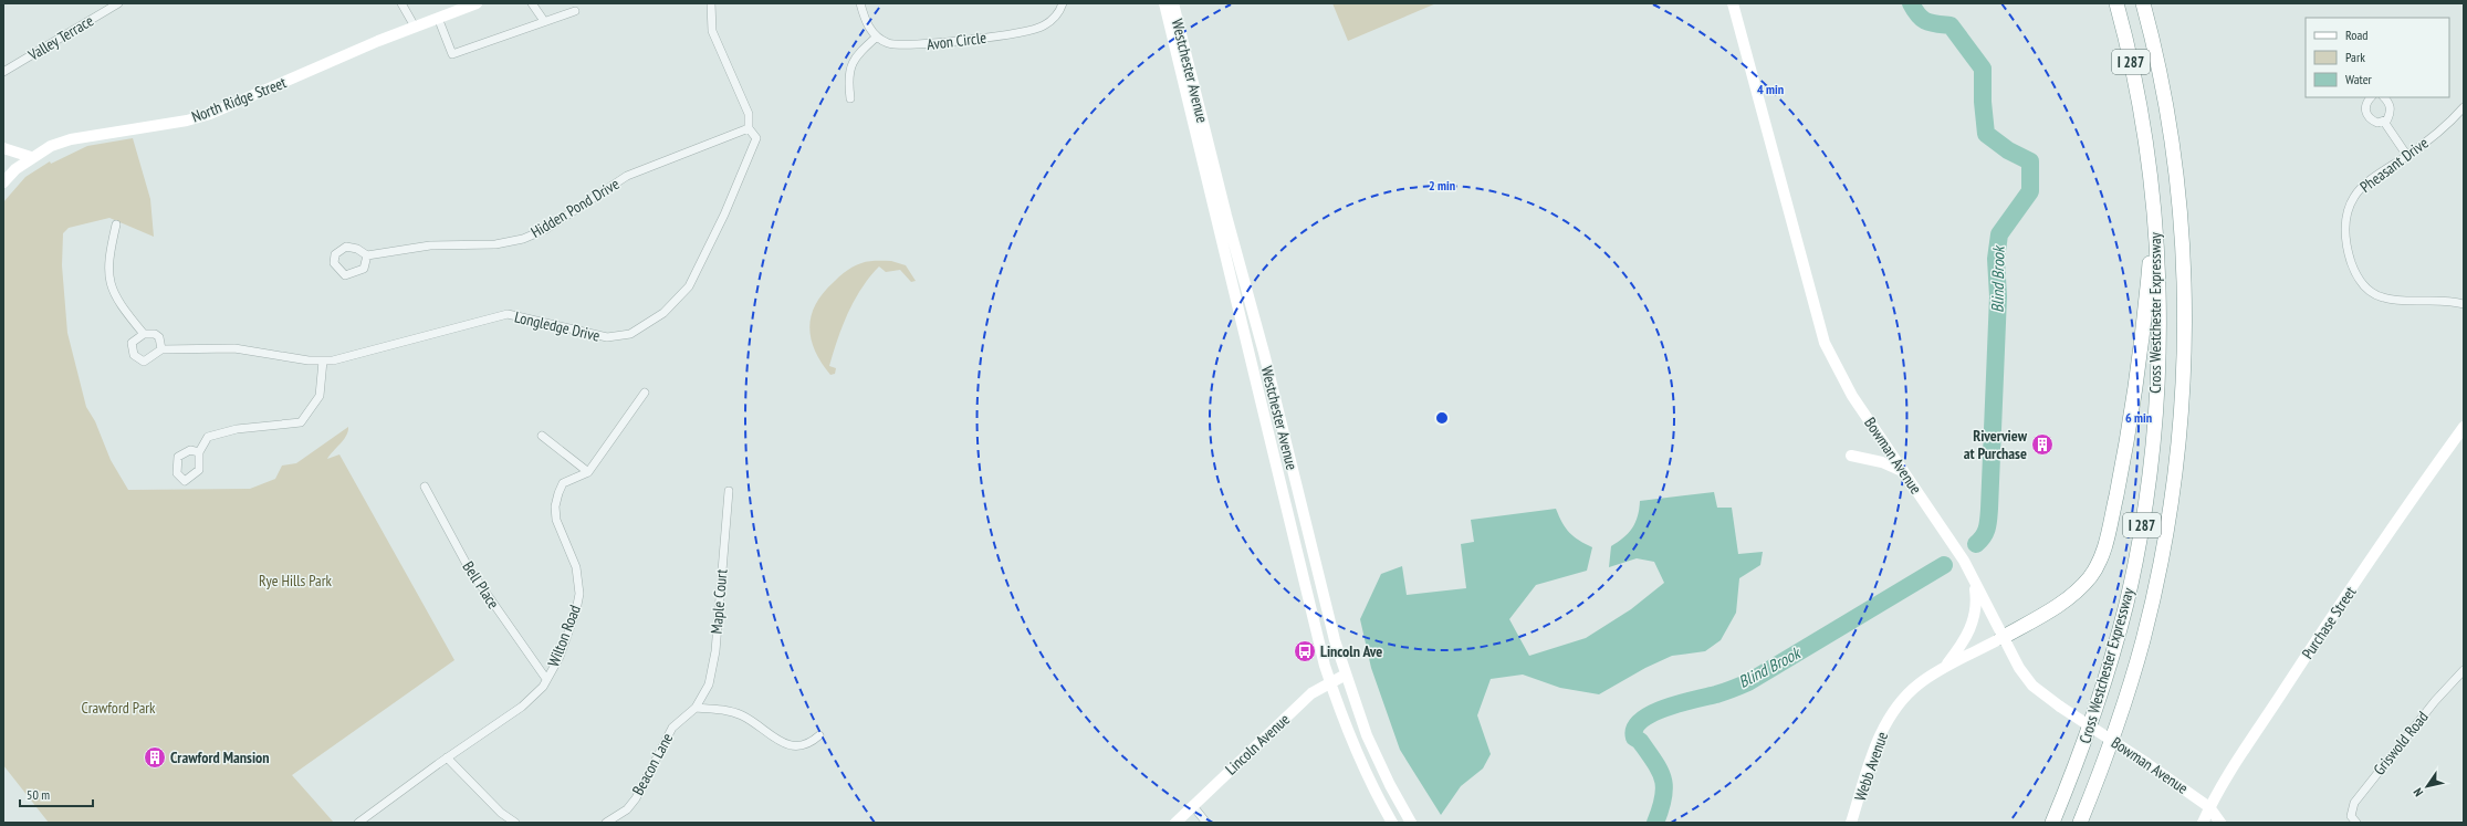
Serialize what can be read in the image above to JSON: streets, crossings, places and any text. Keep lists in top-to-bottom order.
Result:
{
  "streets": {
    "highway": ["I 287", "Cross Westchester Expressway"],
    "main road": [
      "Westchester Avenue",
      "North Ridge Street",
      "Bowman Avenue",
      "Purchase Street",
      "Lincoln Avenue",
      "Webb Avenue"
    ],
    "street": [
      "Valley Terrace",
      "Avon Circle",
      "Pheasant Drive",
      "Hidden Pond Drive",
      "Longledge Drive",
      "Bell Place",
      "Maple Court",
      "Wilton Road",
      "Griswold Road",
      "Beacon Lane"
    ]
  },
  "crossings": [
    ["Westchester Avenue", "Lincoln Avenue"],
    ["Hidden Pond Drive", "Longledge Drive"],
    ["Bowman Avenue", "Purchase Street"],
    ["Bowman Avenue", "Webb Avenue"],
    ["Bell Place", "Wilton Road"],
    ["Maple Court", "Beacon Lane"]
  ],
  "water": ["Blind Brook"],
  "parks": ["Rye Hills Park", "Crawford Park"],
  "places": {
    "building": ["Riverview at Purchase", "Crawford Mansion"],
    "bus stop": ["Lincoln Ave"]
  },
  "legend": ["Road", "Park", "Water"],
  "scale_bar": "50 m",
  "north": "bottom left",
  "rings": ["4 min", "2 min", "6 min"]
}
